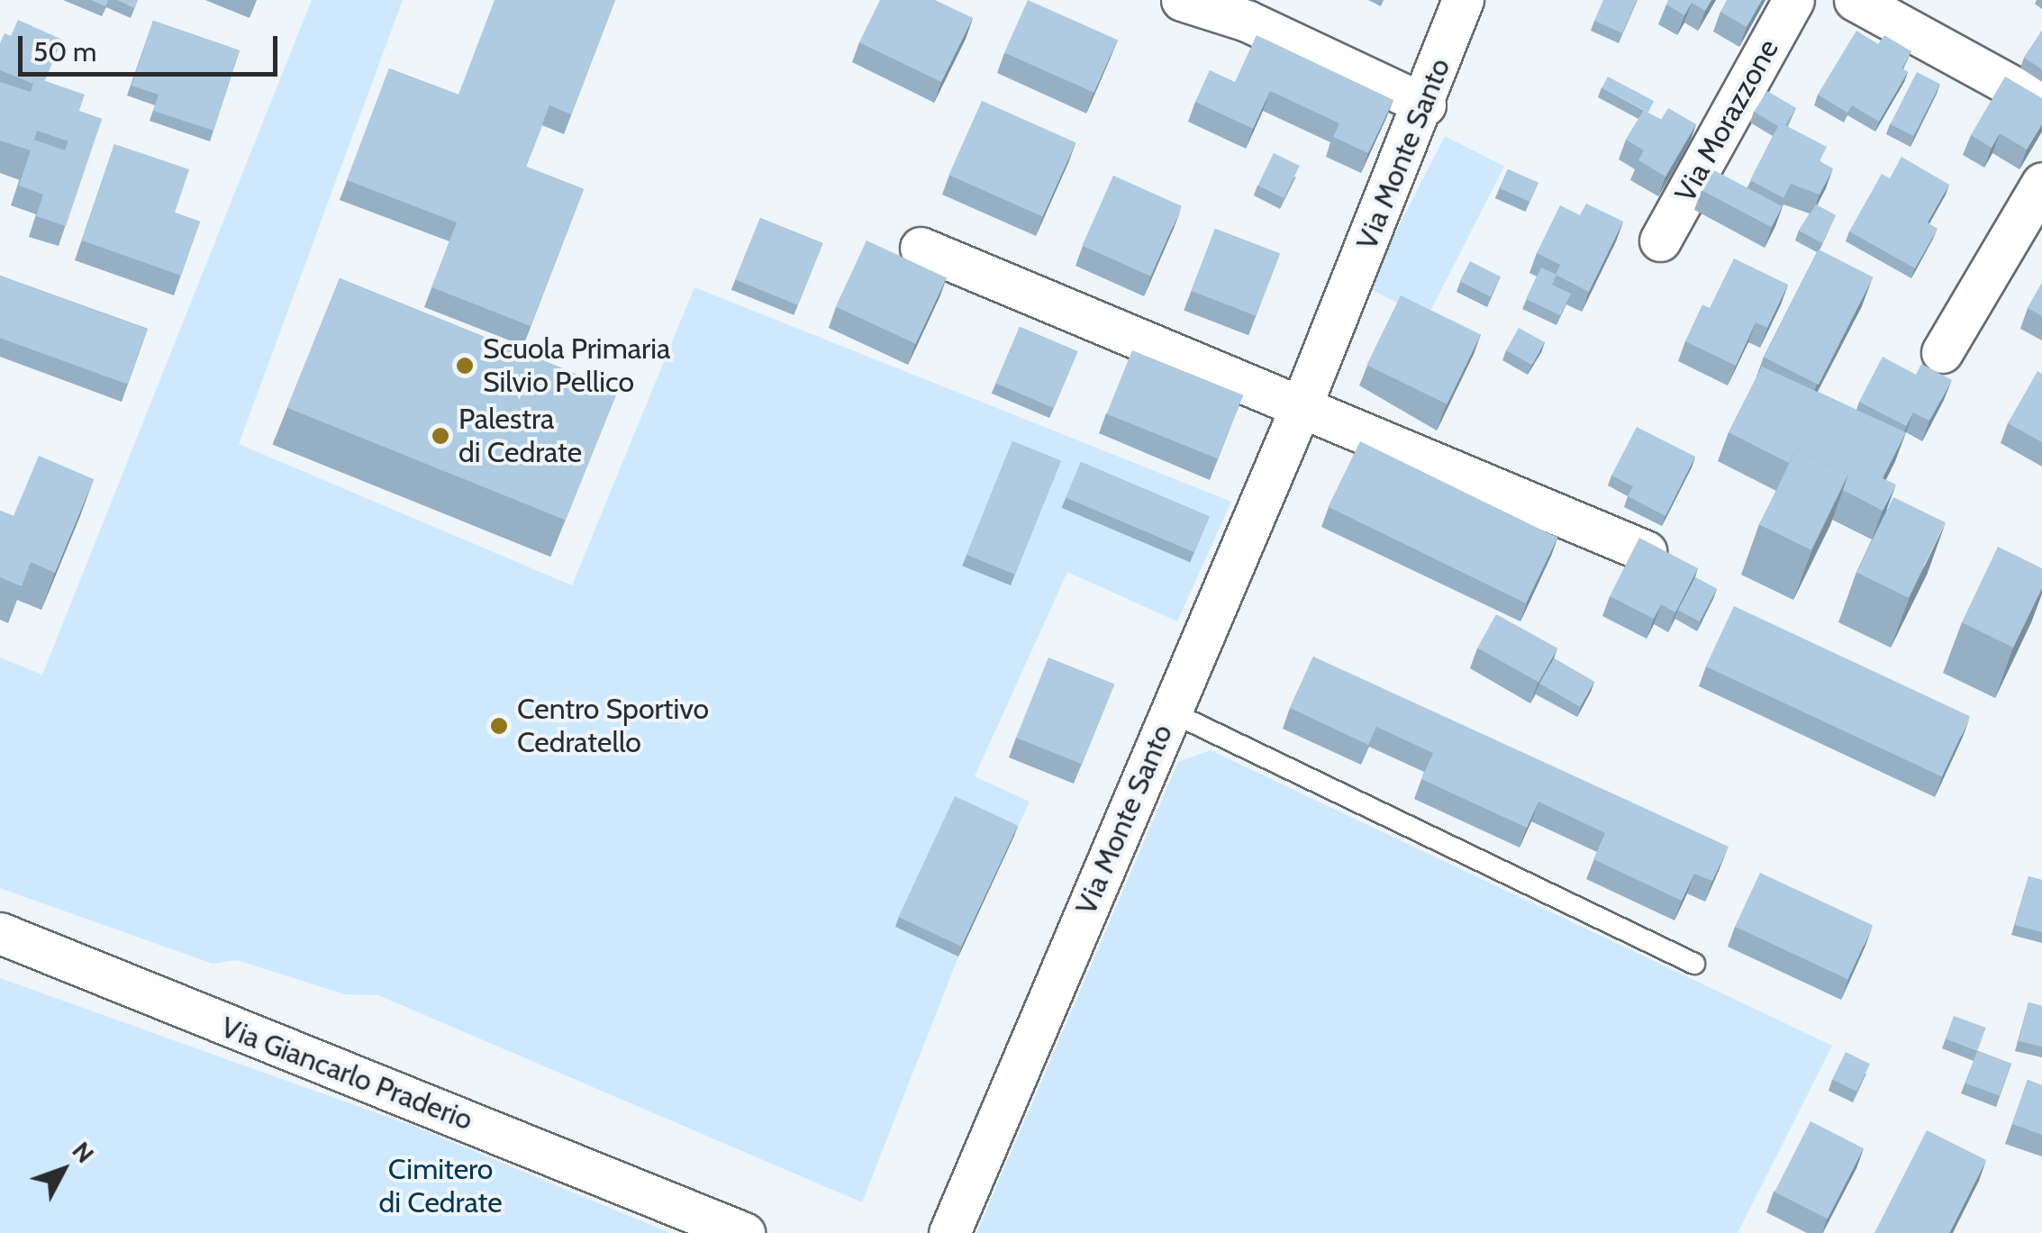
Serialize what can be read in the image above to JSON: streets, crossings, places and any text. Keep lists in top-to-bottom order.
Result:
{
  "streets": {
    "street": ["Via Morazzone", "Via Monte Santo", "Via Giancarlo Praderio"]
  },
  "parks": ["Cimitero di Cedrate"],
  "places": ["Scuola Primaria Silvio Pellico", "Palestra di Cedrate", "Centro Sportivo Cedratello"],
  "scale_bar": "50 m",
  "north": "top right"
}
